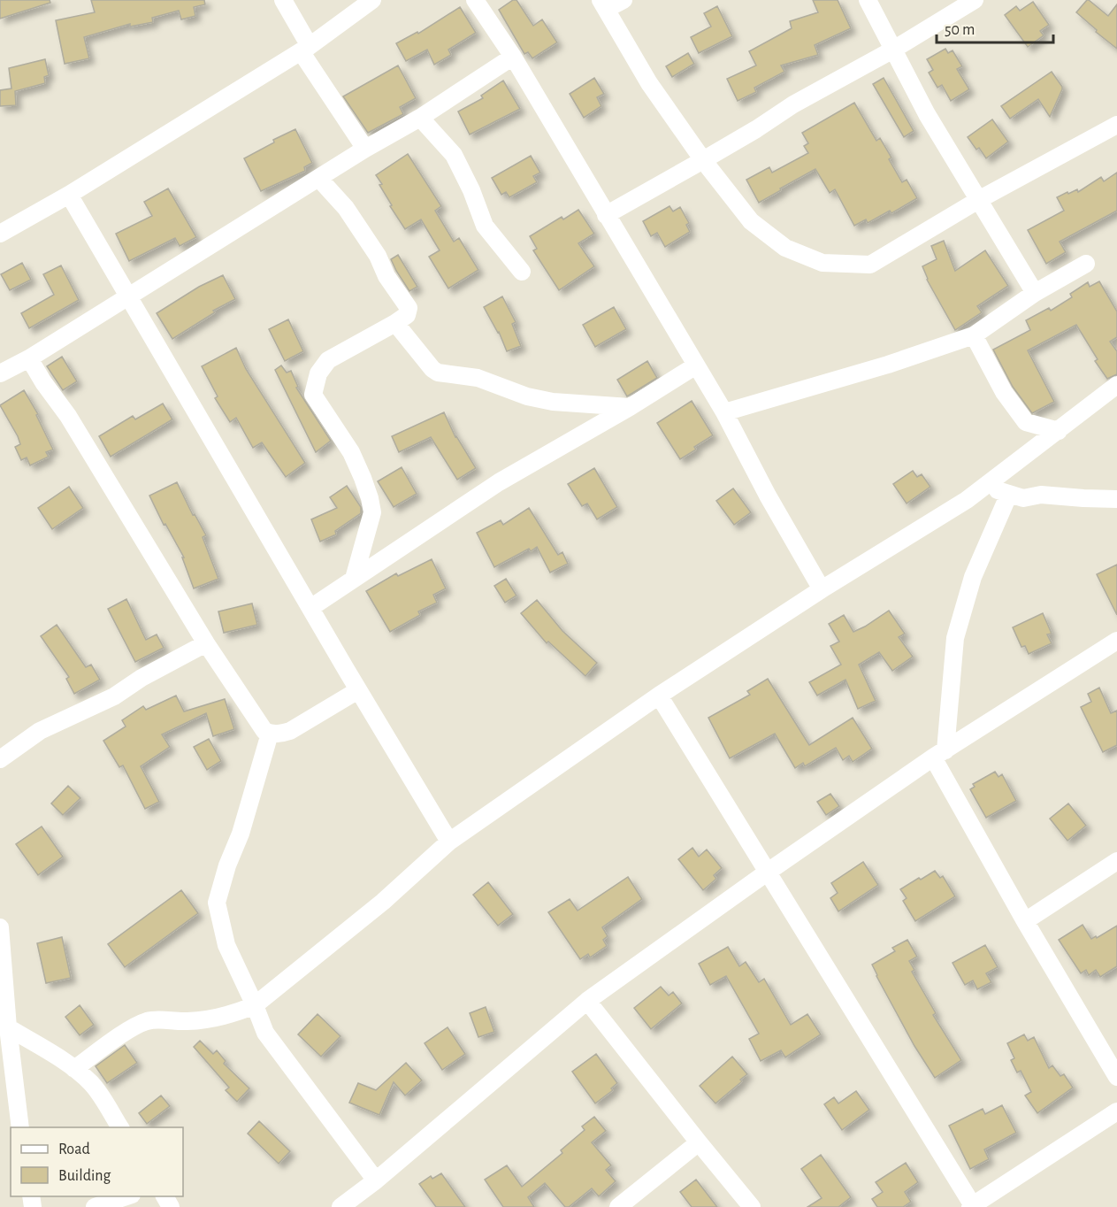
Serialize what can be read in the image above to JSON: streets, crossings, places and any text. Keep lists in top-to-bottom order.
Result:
{
  "legend": ["Road", "Building"],
  "scale_bar": "50 m"
}
